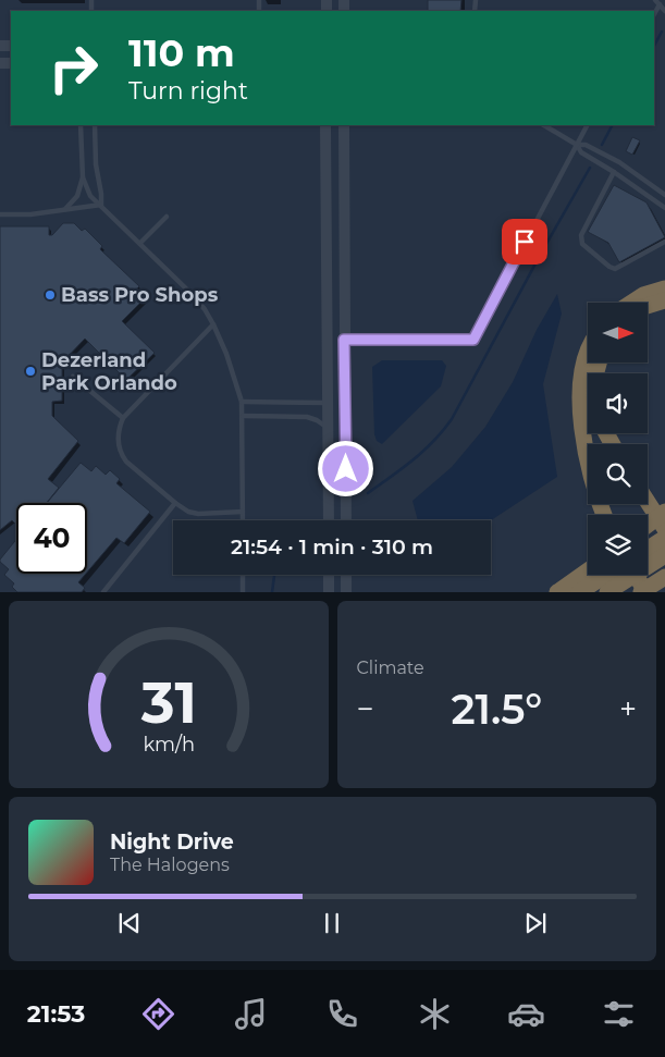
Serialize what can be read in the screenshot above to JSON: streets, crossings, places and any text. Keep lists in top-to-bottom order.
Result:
{
  "places": ["Bass Pro Shops", "Dezerland Park Orlando"],
  "north": "right",
  "page": {
    "turn": ["110 m", "Turn right"],
    "limit": "40",
    "trip": "21:54 · 1 min · 310 m",
    "tile": "Climate",
    "heat": ["−", "21.5°", "+"],
    "song": ["Night Drive", "The Halogens"],
    "tabs": "21:53",
    "gauge": ["31", "km/h"]
  }
}
